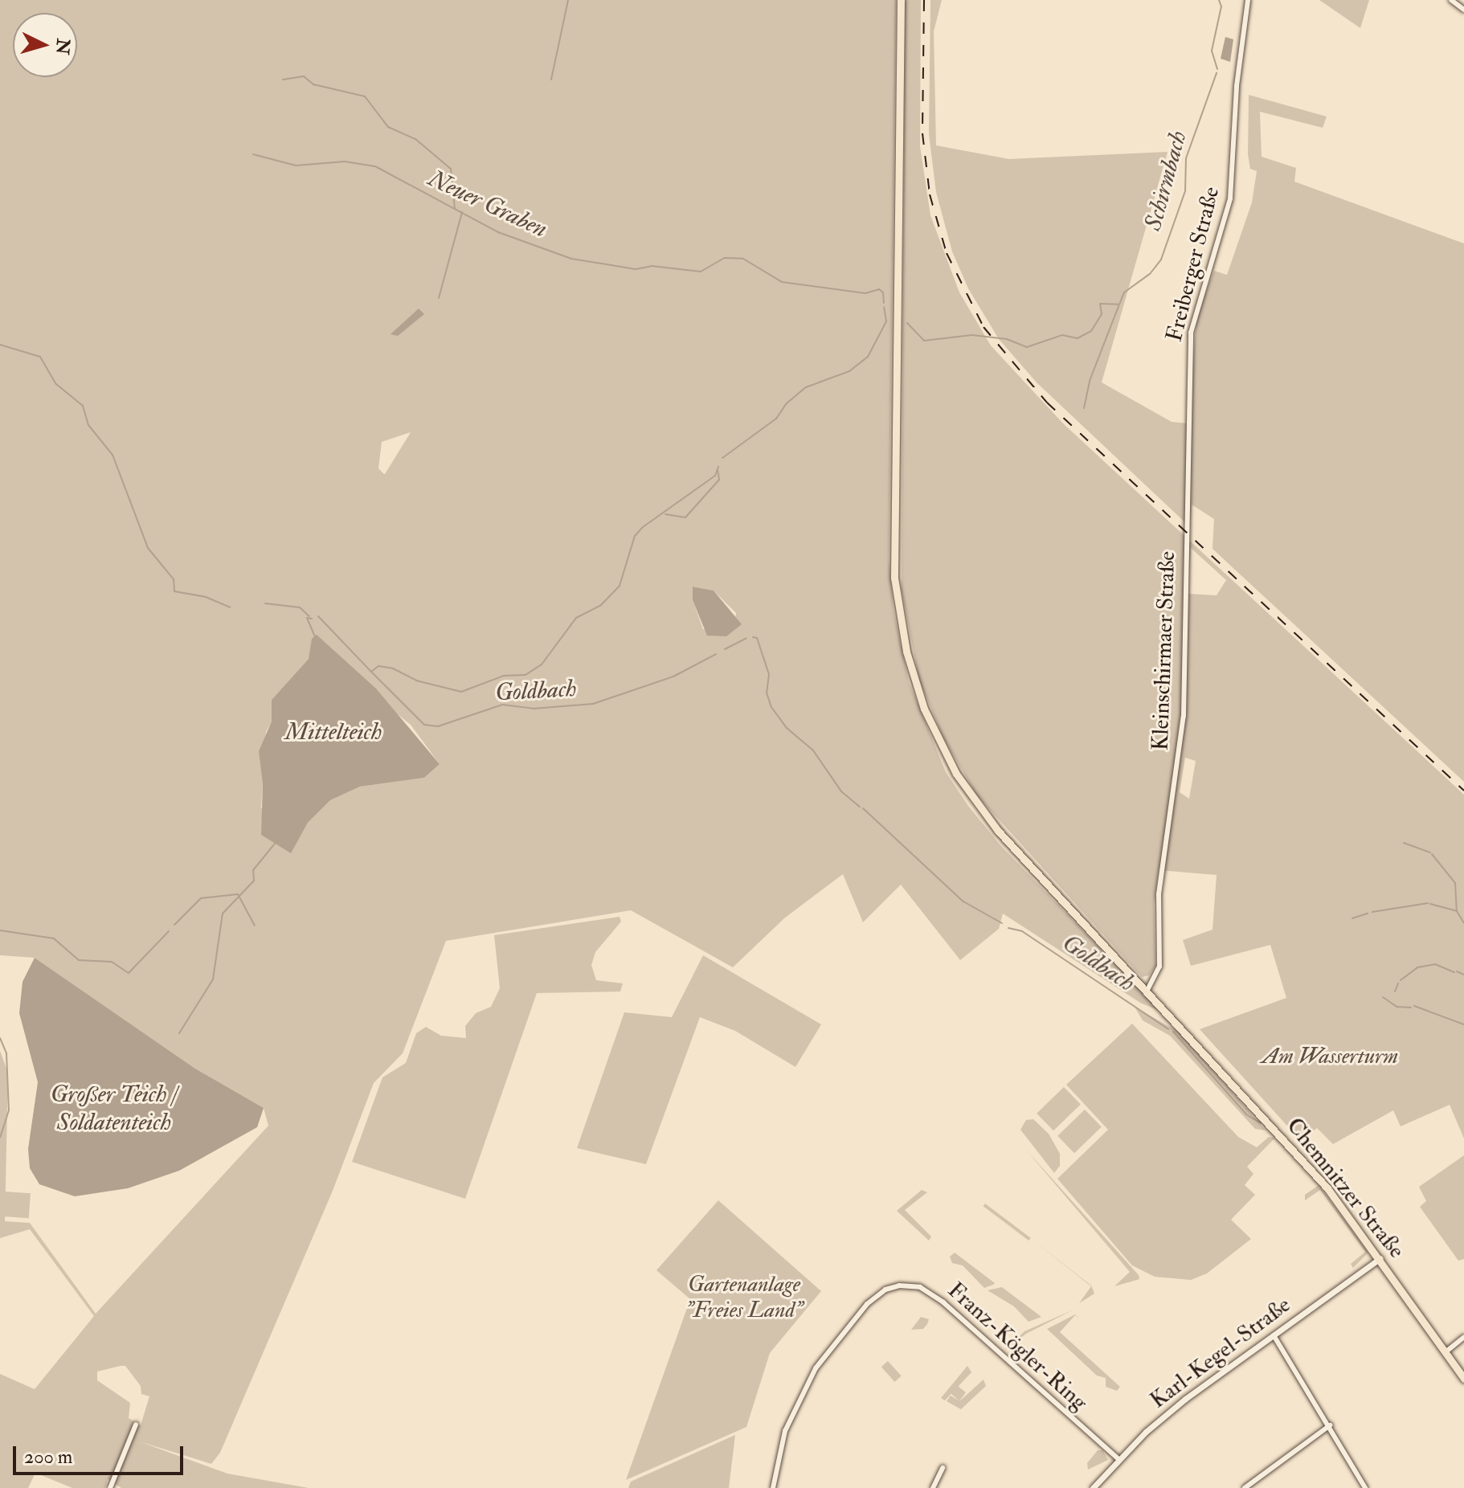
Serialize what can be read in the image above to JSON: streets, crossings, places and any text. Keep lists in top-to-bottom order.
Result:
{
  "streets": {
    "main road": ["Chemnitzer Straße"],
    "street": [
      "Freiberger Straße",
      "Kleinschirmaer Straße",
      "Franz-Kögler-Ring",
      "Karl-Kegel-Straße"
    ]
  },
  "crossings": [
    ["Freiberger Straße", "Kleinschirmaer Straße"],
    ["Kleinschirmaer Straße", "Chemnitzer Straße"],
    ["Chemnitzer Straße", "Karl-Kegel-Straße"],
    ["Franz-Kögler-Ring", "Karl-Kegel-Straße"]
  ],
  "water": [
    "Schirmbach",
    "Neuer Graben",
    "Goldbach",
    "Mittelteich",
    "Großer Teich / Soldatenteich"
  ],
  "parks": ["Am Wasserturm", "Gartenanlage \"Freies Land\""],
  "scale_bar": "200 m",
  "north": "right"
}
